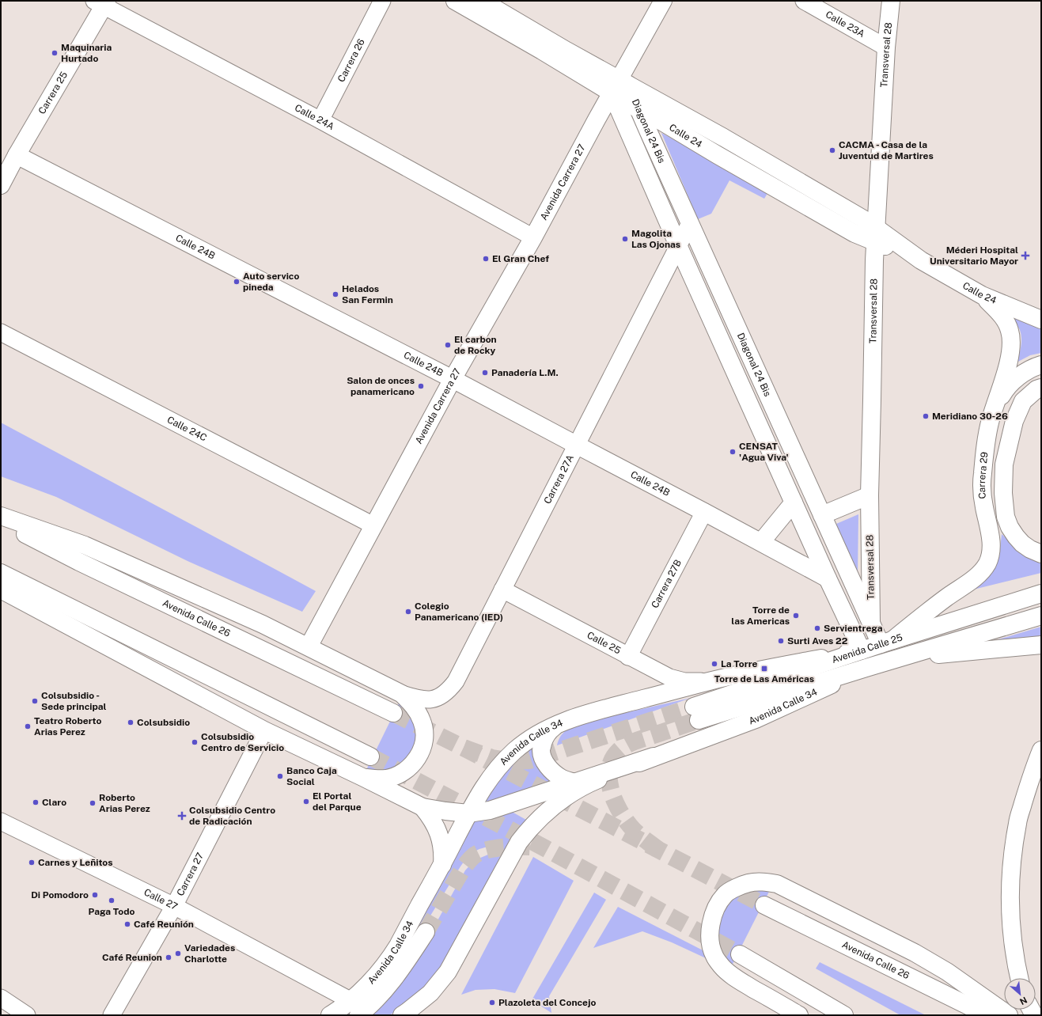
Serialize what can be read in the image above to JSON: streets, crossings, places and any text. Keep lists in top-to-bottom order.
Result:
{
  "streets": {
    "main road": [
      "Transversal 28",
      "Carrera 25",
      "Diagonal 24 Bis",
      "Calle 24",
      "Avenida Carrera 27",
      "Calle 24B",
      "Carrera 29",
      "Avenida Calle 26",
      "Avenida Calle 25",
      "Avenida Calle 34"
    ],
    "street": [
      "Calle 23A",
      "Carrera 26",
      "Calle 24A",
      "Calle 24C",
      "Carrera 27A",
      "Carrera 27B",
      "Calle 25",
      "Carrera 27",
      "Calle 27"
    ]
  },
  "crossings": [
    ["Calle 23A", "Transversal 28"],
    ["Transversal 28", "Diagonal 24 Bis"],
    ["Transversal 28", "Calle 24"],
    ["Carrera 26", "Calle 24A"],
    ["Carrera 25", "Calle 24A"],
    ["Carrera 25", "Calle 24B"],
    ["Calle 24A", "Avenida Carrera 27"],
    ["Diagonal 24 Bis", "Calle 24"],
    ["Diagonal 24 Bis", "Avenida Carrera 27"],
    ["Diagonal 24 Bis", "Calle 24B"],
    ["Diagonal 24 Bis", "Carrera 29"],
    ["Diagonal 24 Bis", "Carrera 27A"],
    ["Diagonal 24 Bis", "Avenida Calle 25"],
    ["Diagonal 24 Bis", "Avenida Calle 34"],
    ["Calle 24", "Avenida Carrera 27"],
    ["Calle 24", "Carrera 29"],
    ["Avenida Carrera 27", "Calle 24B"],
    ["Avenida Carrera 27", "Calle 24C"],
    ["Calle 24B", "Carrera 27A"],
    ["Calle 24B", "Carrera 27B"],
    ["Carrera 29", "Avenida Calle 25"],
    ["Carrera 27A", "Calle 25"],
    ["Carrera 27B", "Calle 25"],
    ["Calle 25", "Avenida Calle 34"],
    ["Avenida Calle 25", "Avenida Calle 34"],
    ["Avenida Calle 34", "Calle 27"],
    ["Carrera 27", "Calle 27"]
  ],
  "places": {
    "other": [
      "Maquinaria Hurtado",
      "CACMA - Casa de la Juventud de Martires",
      "Magolita Las Ojonas",
      "El Gran Chef",
      "Auto servico pineda",
      "Helados San Fermin",
      "El carbon de Rocky",
      "Panadería L.M.",
      "Salon de onces panamericano",
      "Meridiano 30-26",
      "CENSAT 'Agua Viva'",
      "Colegio Panamericano (IED)",
      "Torre de las Americas",
      "Servientrega",
      "Surti Aves 22",
      "La Torre",
      "Colsubsidio - Sede principal",
      "Colsubsidio",
      "Teatro Roberto Arias Perez",
      "Colsubsidio Centro de Servicio",
      "Banco Caja Social",
      "El Portal del Parque",
      "Claro",
      "Roberto Arias Perez",
      "Carnes y Leñitos",
      "Di Pomodoro",
      "Paga Todo",
      "Café Reunión",
      "Variedades Charlotte",
      "Café Reunion",
      "Plazoleta del Concejo"
    ],
    "health": ["Méderi Hospital Universitario Mayor", "Colsubsidio Centro de Radicación"],
    "transit": ["Torre de Las Américas"]
  },
  "north": "bottom right"
}
